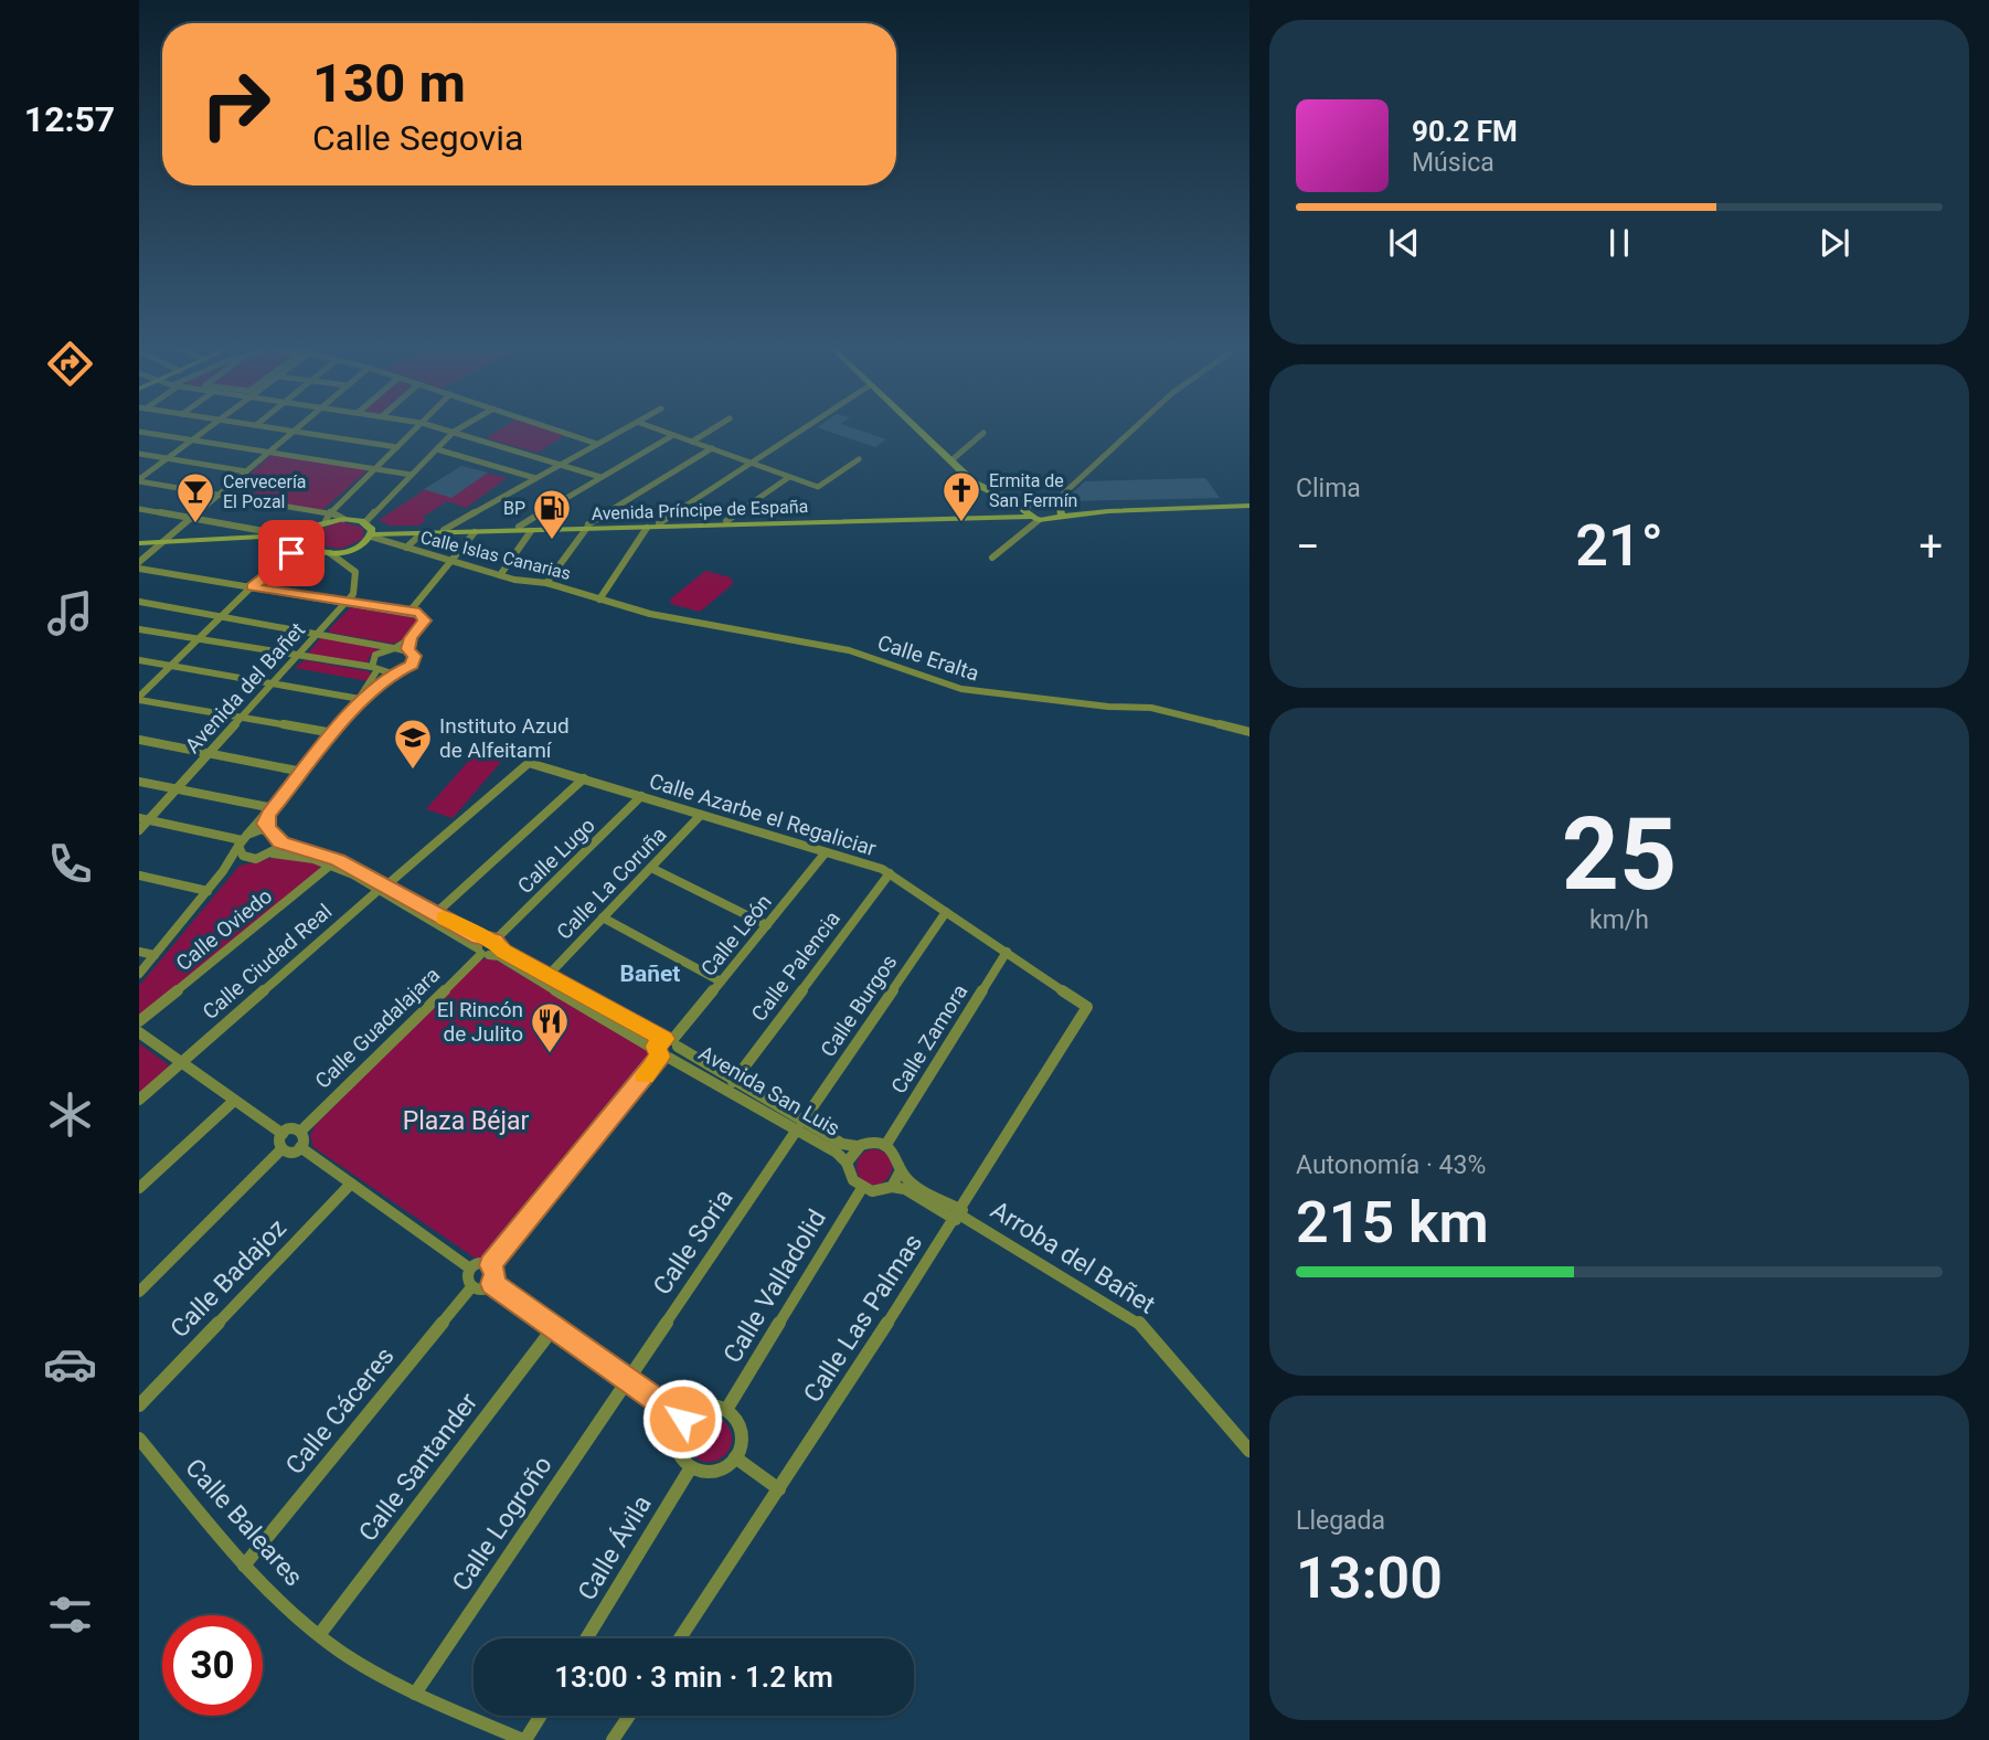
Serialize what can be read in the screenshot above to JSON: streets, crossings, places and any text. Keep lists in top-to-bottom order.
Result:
{
  "streets": {
    "main road": ["Avenida Príncipe de España"],
    "street": [
      "Calle Islas Canarias",
      "Calle Eralta",
      "Avenida del Bañet",
      "Calle Azarbe el Regaliciar",
      "Calle Lugo",
      "Calle La Coruña",
      "Calle Oviedo",
      "Calle León",
      "Calle Ciudad Real",
      "Calle Palencia",
      "Calle Burgos",
      "Calle Guadalajara",
      "Calle Zamora",
      "Avenida San Luis",
      "Calle Soria",
      "Arroba del Bañet",
      "Calle Badajoz",
      "Calle Valladolid",
      "Calle Las Palmas",
      "Calle Cáceres",
      "Calle Santander",
      "Calle Baleares",
      "Calle Logroño",
      "Calle Ávila"
    ]
  },
  "crossings": [
    ["Avenida Príncipe de España", "Calle Islas Canarias"],
    ["Calle Islas Canarias", "Calle Eralta"],
    ["Calle Azarbe el Regaliciar", "Calle Lugo"],
    ["Calle Azarbe el Regaliciar", "Calle La Coruña"],
    ["Calle Azarbe el Regaliciar", "Calle León"],
    ["Calle Azarbe el Regaliciar", "Calle Ciudad Real"],
    ["Calle Azarbe el Regaliciar", "Calle Palencia"],
    ["Calle Azarbe el Regaliciar", "Calle Burgos"],
    ["Calle Azarbe el Regaliciar", "Calle Zamora"],
    ["Calle Azarbe el Regaliciar", "Calle Las Palmas"],
    ["Calle Lugo", "Avenida San Luis"],
    ["Calle La Coruña", "Avenida San Luis"],
    ["Calle Oviedo", "Avenida San Luis"],
    ["Calle León", "Avenida San Luis"],
    ["Calle Ciudad Real", "Avenida San Luis"],
    ["Calle Palencia", "Avenida San Luis"],
    ["Calle Burgos", "Avenida San Luis"],
    ["Calle Burgos", "Calle Soria"],
    ["Calle Guadalajara", "Avenida San Luis"],
    ["Calle Zamora", "Avenida San Luis"],
    ["Calle Zamora", "Calle Valladolid"],
    ["Avenida San Luis", "Calle Soria"],
    ["Avenida San Luis", "Calle Valladolid"],
    ["Calle Soria", "Calle Logroño"],
    ["Arroba del Bañet", "Calle Las Palmas"],
    ["Calle Valladolid", "Calle Ávila"],
    ["Calle Cáceres", "Calle Baleares"],
    ["Calle Santander", "Calle Baleares"],
    ["Calle Baleares", "Calle Logroño"]
  ],
  "districts": ["Bañet"],
  "parks": ["Plaza Béjar"],
  "places": {
    "church": ["Ermita de San Fermín"],
    "bar": ["Cervecería El Pozal"],
    "fuel station": ["BP"],
    "school or university": ["Instituto Azud de Alfeitamí"],
    "restaurant": ["El Rincón de Julito"]
  },
  "page": {
    "tabs": "12:57",
    "turn": ["130 m", "Calle Segovia"],
    "song": ["90.2 FM", "Música"],
    "tile": [
      "Clima",
      ["25", "km/h"],
      ["Autonomía · 43%", "215 km"],
      ["Llegada", "13:00"]
    ],
    "heat": ["−", "21°", "+"],
    "limit": "30",
    "trip": "13:00 · 3 min · 1.2 km"
  }
}
